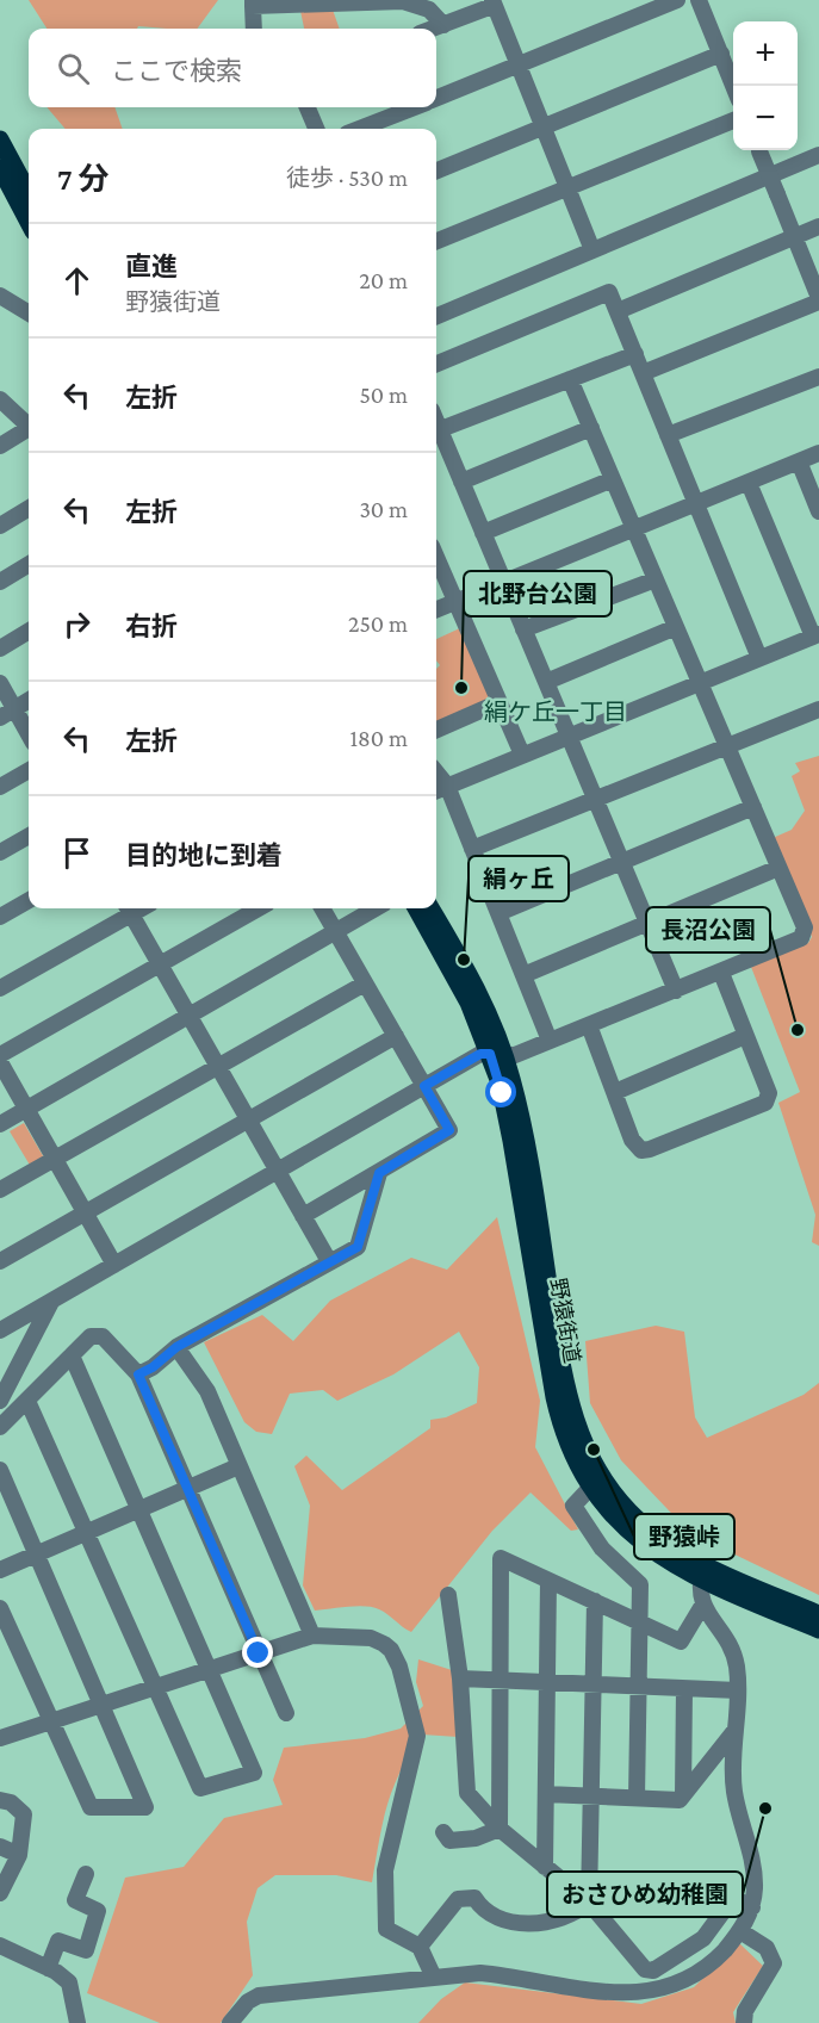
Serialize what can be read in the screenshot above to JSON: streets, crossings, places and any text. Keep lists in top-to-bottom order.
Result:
{
  "streets": {
    "main road": ["野猿街道"]
  },
  "districts": ["絹ケ丘一丁目"],
  "places": [
    "北野台公園",
    "絹ヶ丘",
    "長沼公園",
    "野猿峠",
    "おさひめ幼稚園"
  ],
  "page": {
    "map_buttons": ["+", "−"],
    "search": "ここで検索",
    "heading": ["7 分", "徒歩 · 530 m"],
    "list": [
      ["直進", "野猿街道", "20 m"],
      ["左折", "50 m"],
      ["左折", "30 m"],
      ["右折", "250 m"],
      ["左折", "180 m"],
      "目的地に到着"
    ]
  }
}
